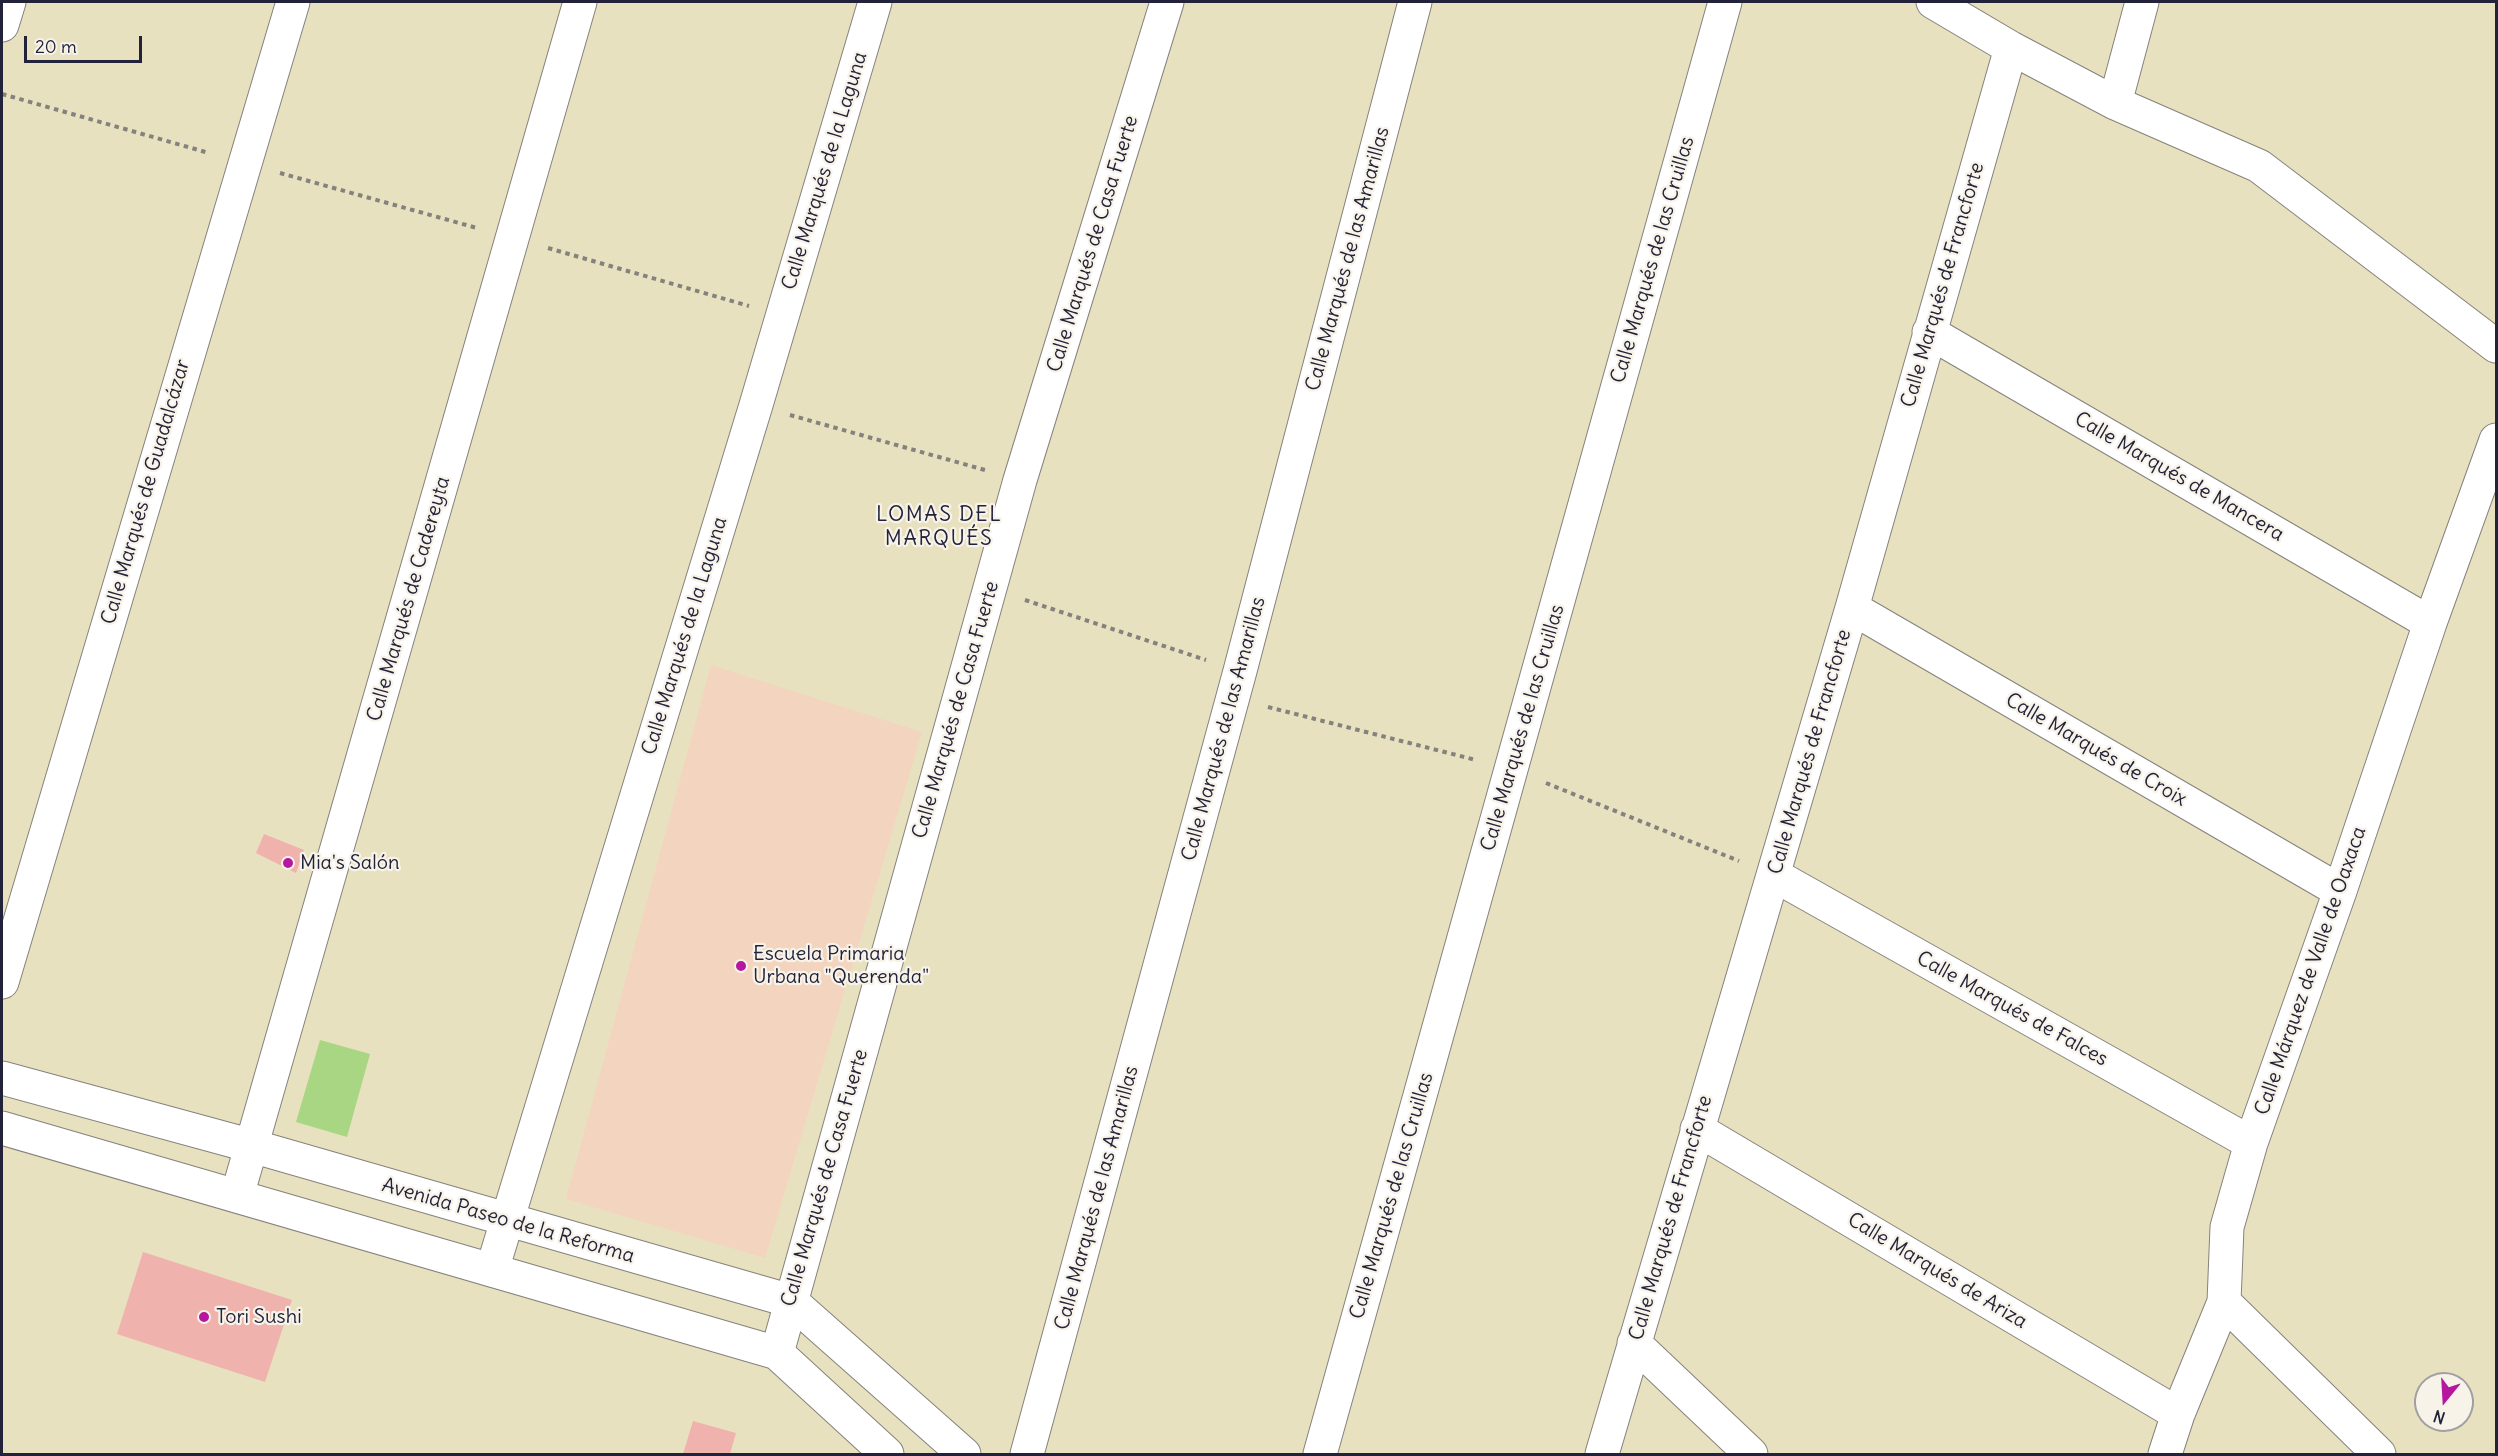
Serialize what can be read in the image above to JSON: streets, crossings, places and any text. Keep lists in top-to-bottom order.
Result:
{
  "streets": {
    "street": [
      "Calle Marqués de la Laguna",
      "Calle Marqués de Casa Fuerte",
      "Calle Marqués de las Amarillas",
      "Calle Marqués de las Cruillas",
      "Calle Marqués de Francforte",
      "Calle Marqués de Mancera",
      "Calle Marqués de Guadalcázar",
      "Calle Marqués de Cadereyta",
      "Calle Marqués de Croix",
      "Calle Márquez de Valle de Oaxaca",
      "Calle Marqués de Falces",
      "Avenida Paseo de la Reforma",
      "Calle Marqués de Ariza"
    ]
  },
  "crossings": [
    ["Calle Marqués de la Laguna", "Avenida Paseo de la Reforma"],
    ["Calle Marqués de Casa Fuerte", "Avenida Paseo de la Reforma"],
    ["Calle Marqués de Francforte", "Calle Marqués de Mancera"],
    ["Calle Marqués de Francforte", "Calle Marqués de Croix"],
    ["Calle Marqués de Francforte", "Calle Marqués de Falces"],
    ["Calle Marqués de Francforte", "Calle Marqués de Ariza"],
    ["Calle Marqués de Mancera", "Calle Márquez de Valle de Oaxaca"],
    ["Calle Marqués de Cadereyta", "Avenida Paseo de la Reforma"],
    ["Calle Marqués de Croix", "Calle Márquez de Valle de Oaxaca"],
    ["Calle Márquez de Valle de Oaxaca", "Calle Marqués de Falces"]
  ],
  "districts": ["LOMAS DEL MARQUÉS"],
  "places": ["Mia's Salón", "Escuela Primaria Urbana \"Querenda\"", "Tori Sushi"],
  "scale_bar": "20 m",
  "north": "bottom"
}
